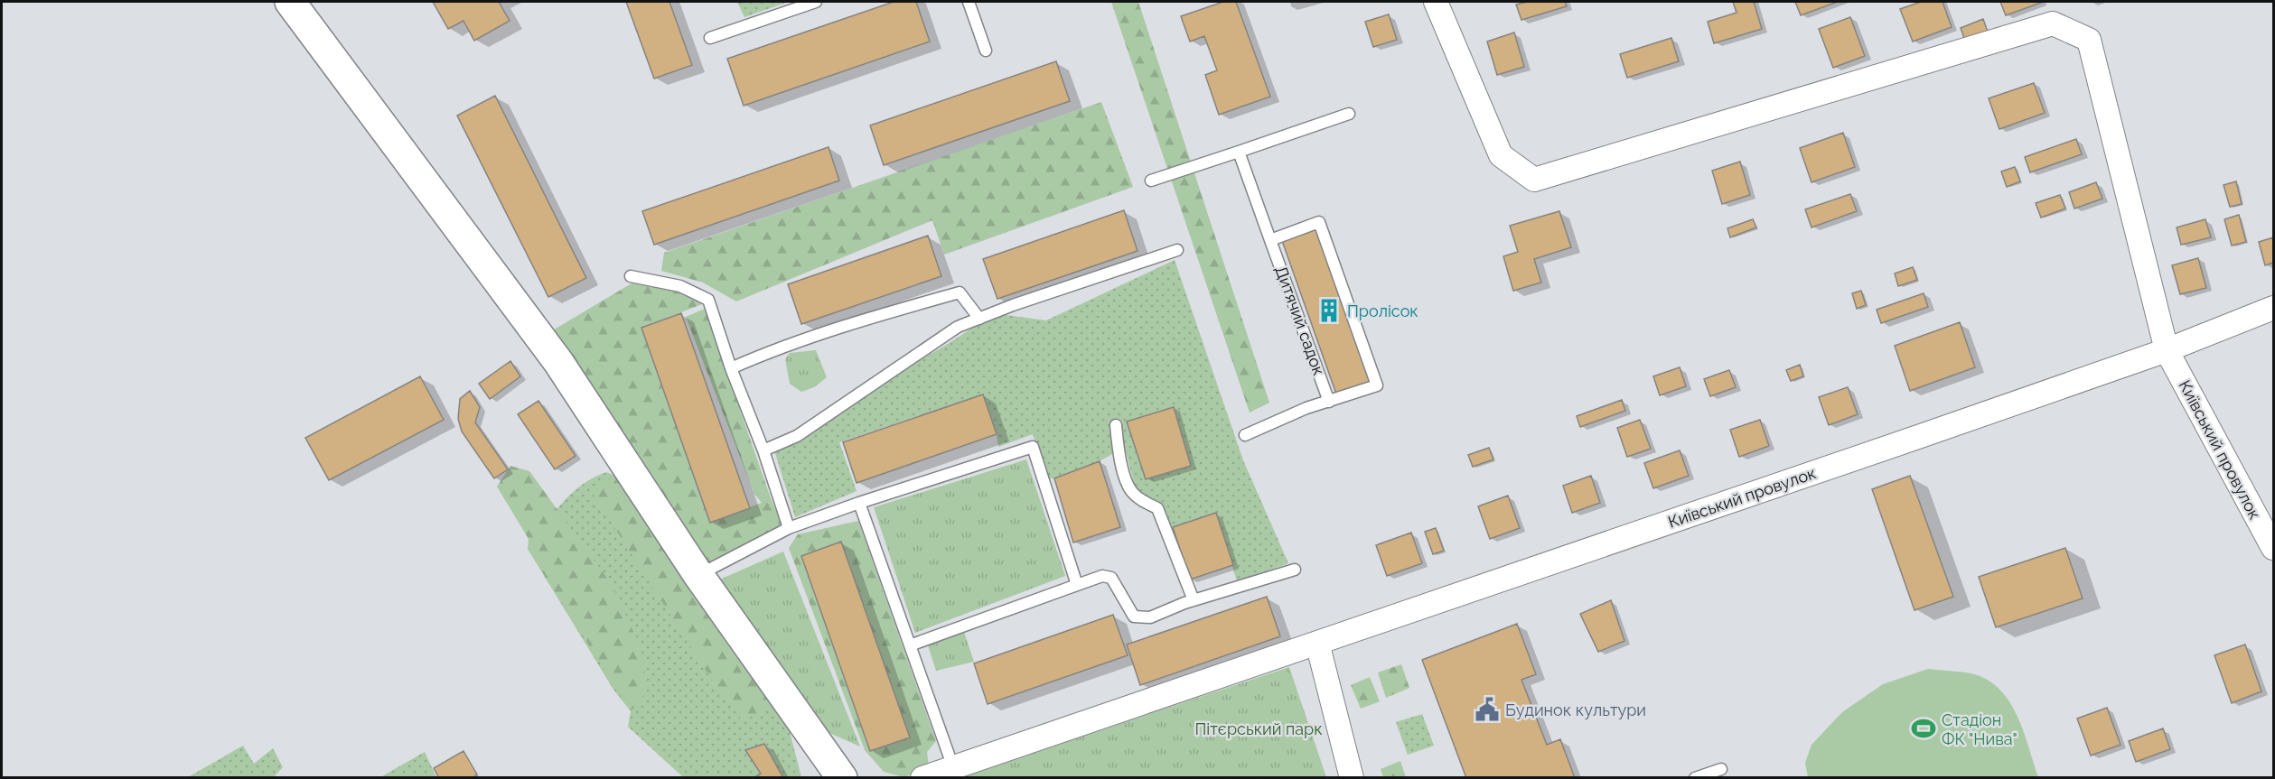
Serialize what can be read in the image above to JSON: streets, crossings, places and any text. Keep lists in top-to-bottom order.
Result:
{
  "streets": {
    "street": ["Київський провулок"],
    "lane": ["Дитячий садок"]
  },
  "parks": ["Пітєрський парк"],
  "places": {
    "building": ["Пролісок"],
    "public building": ["Будинок культури"],
    "sports": ["Стадіон ФК \"Нива\""]
  }
}
